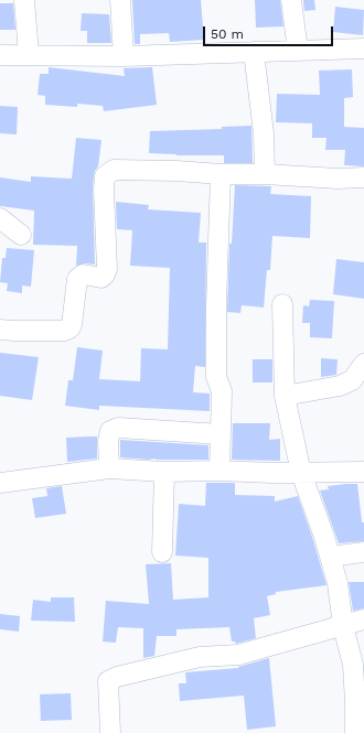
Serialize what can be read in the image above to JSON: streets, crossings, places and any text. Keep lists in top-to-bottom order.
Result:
{
  "scale_bar": "50 m"
}
